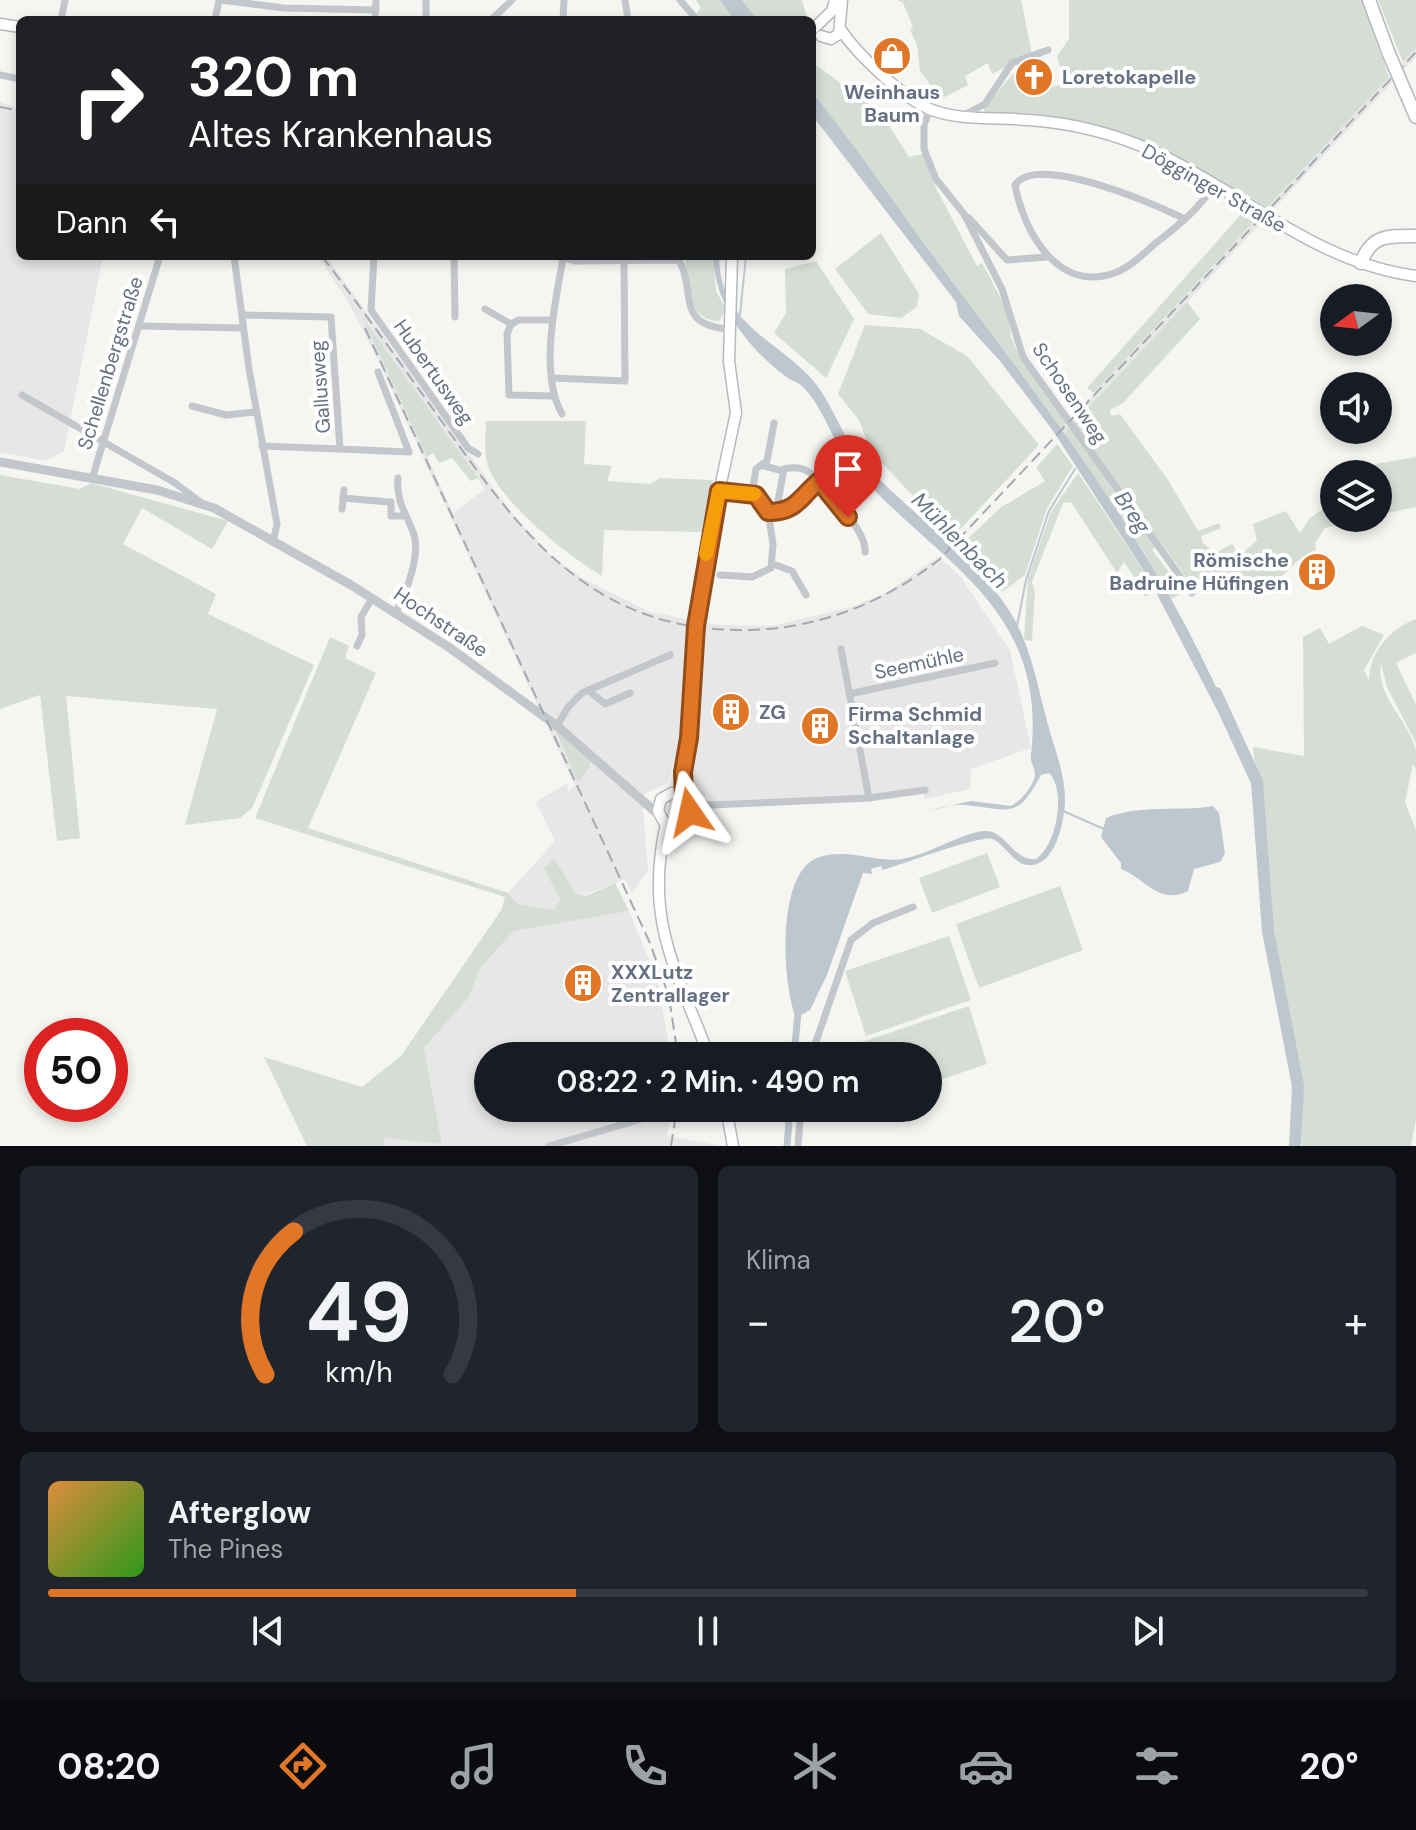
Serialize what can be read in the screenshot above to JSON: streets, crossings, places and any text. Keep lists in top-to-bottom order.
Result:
{
  "streets": {
    "main road": ["Dögginger Straße"],
    "street": [
      "Schellenbergstraße",
      "Hubertusweg",
      "Gallusweg",
      "Schosenweg",
      "Hochstraße",
      "Seemühle"
    ]
  },
  "crossings": [
    ["Dögginger Straße", "Schosenweg"],
    ["Schellenbergstraße", "Hochstraße"]
  ],
  "water": ["Breg", "Mühlenbach"],
  "places": {
    "shop": ["Weinhaus Baum"],
    "church": ["Loretokapelle"],
    "building": [
      "Römische Badruine Hüfingen",
      "ZG",
      "Firma Schmid Schaltanlage",
      "XXXLutz Zentrallager"
    ]
  },
  "north": "left",
  "page": {
    "turn": ["320 m", "Altes Krankenhaus"],
    "then": "Dann",
    "limit": "50",
    "trip": "08:22 · 2 Min. · 490 m",
    "tile": "Klima",
    "heat": ["−", "20°", "+"],
    "song": ["Afterglow", "The Pines"],
    "tabs": ["08:20", "20°"],
    "gauge": ["49", "km/h"]
  }
}
